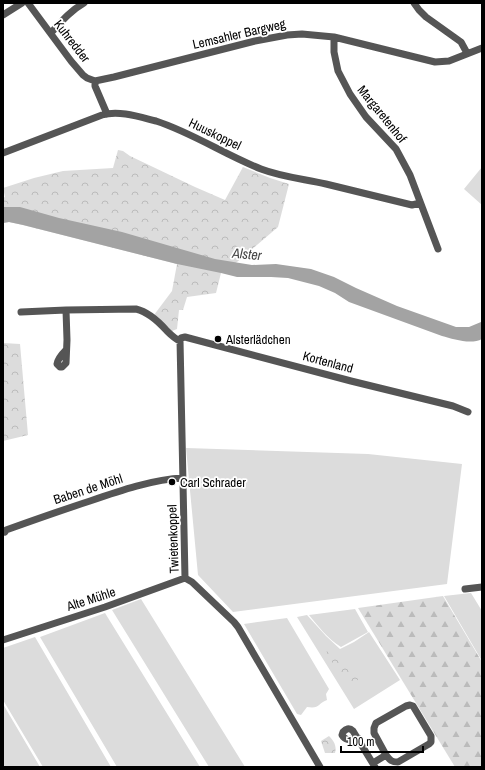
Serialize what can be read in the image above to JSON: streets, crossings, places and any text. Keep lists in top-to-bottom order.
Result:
{
  "streets": {
    "street": [
      "Lemsahler Bargweg",
      "Kuhredder",
      "Margaretenhof",
      "Huuskoppel",
      "Kortenland",
      "Baben de Möhl",
      "Twietenkoppel",
      "Alte Mühle"
    ]
  },
  "crossings": [
    ["Lemsahler Bargweg", "Kuhredder"],
    ["Lemsahler Bargweg", "Margaretenhof"],
    ["Margaretenhof", "Huuskoppel"],
    ["Kortenland", "Twietenkoppel"],
    ["Baben de Möhl", "Twietenkoppel"],
    ["Twietenkoppel", "Alte Mühle"]
  ],
  "water": ["Alster"],
  "places": ["Alsterlädchen", "Carl Schrader"],
  "scale_bar": "100 m"
}
